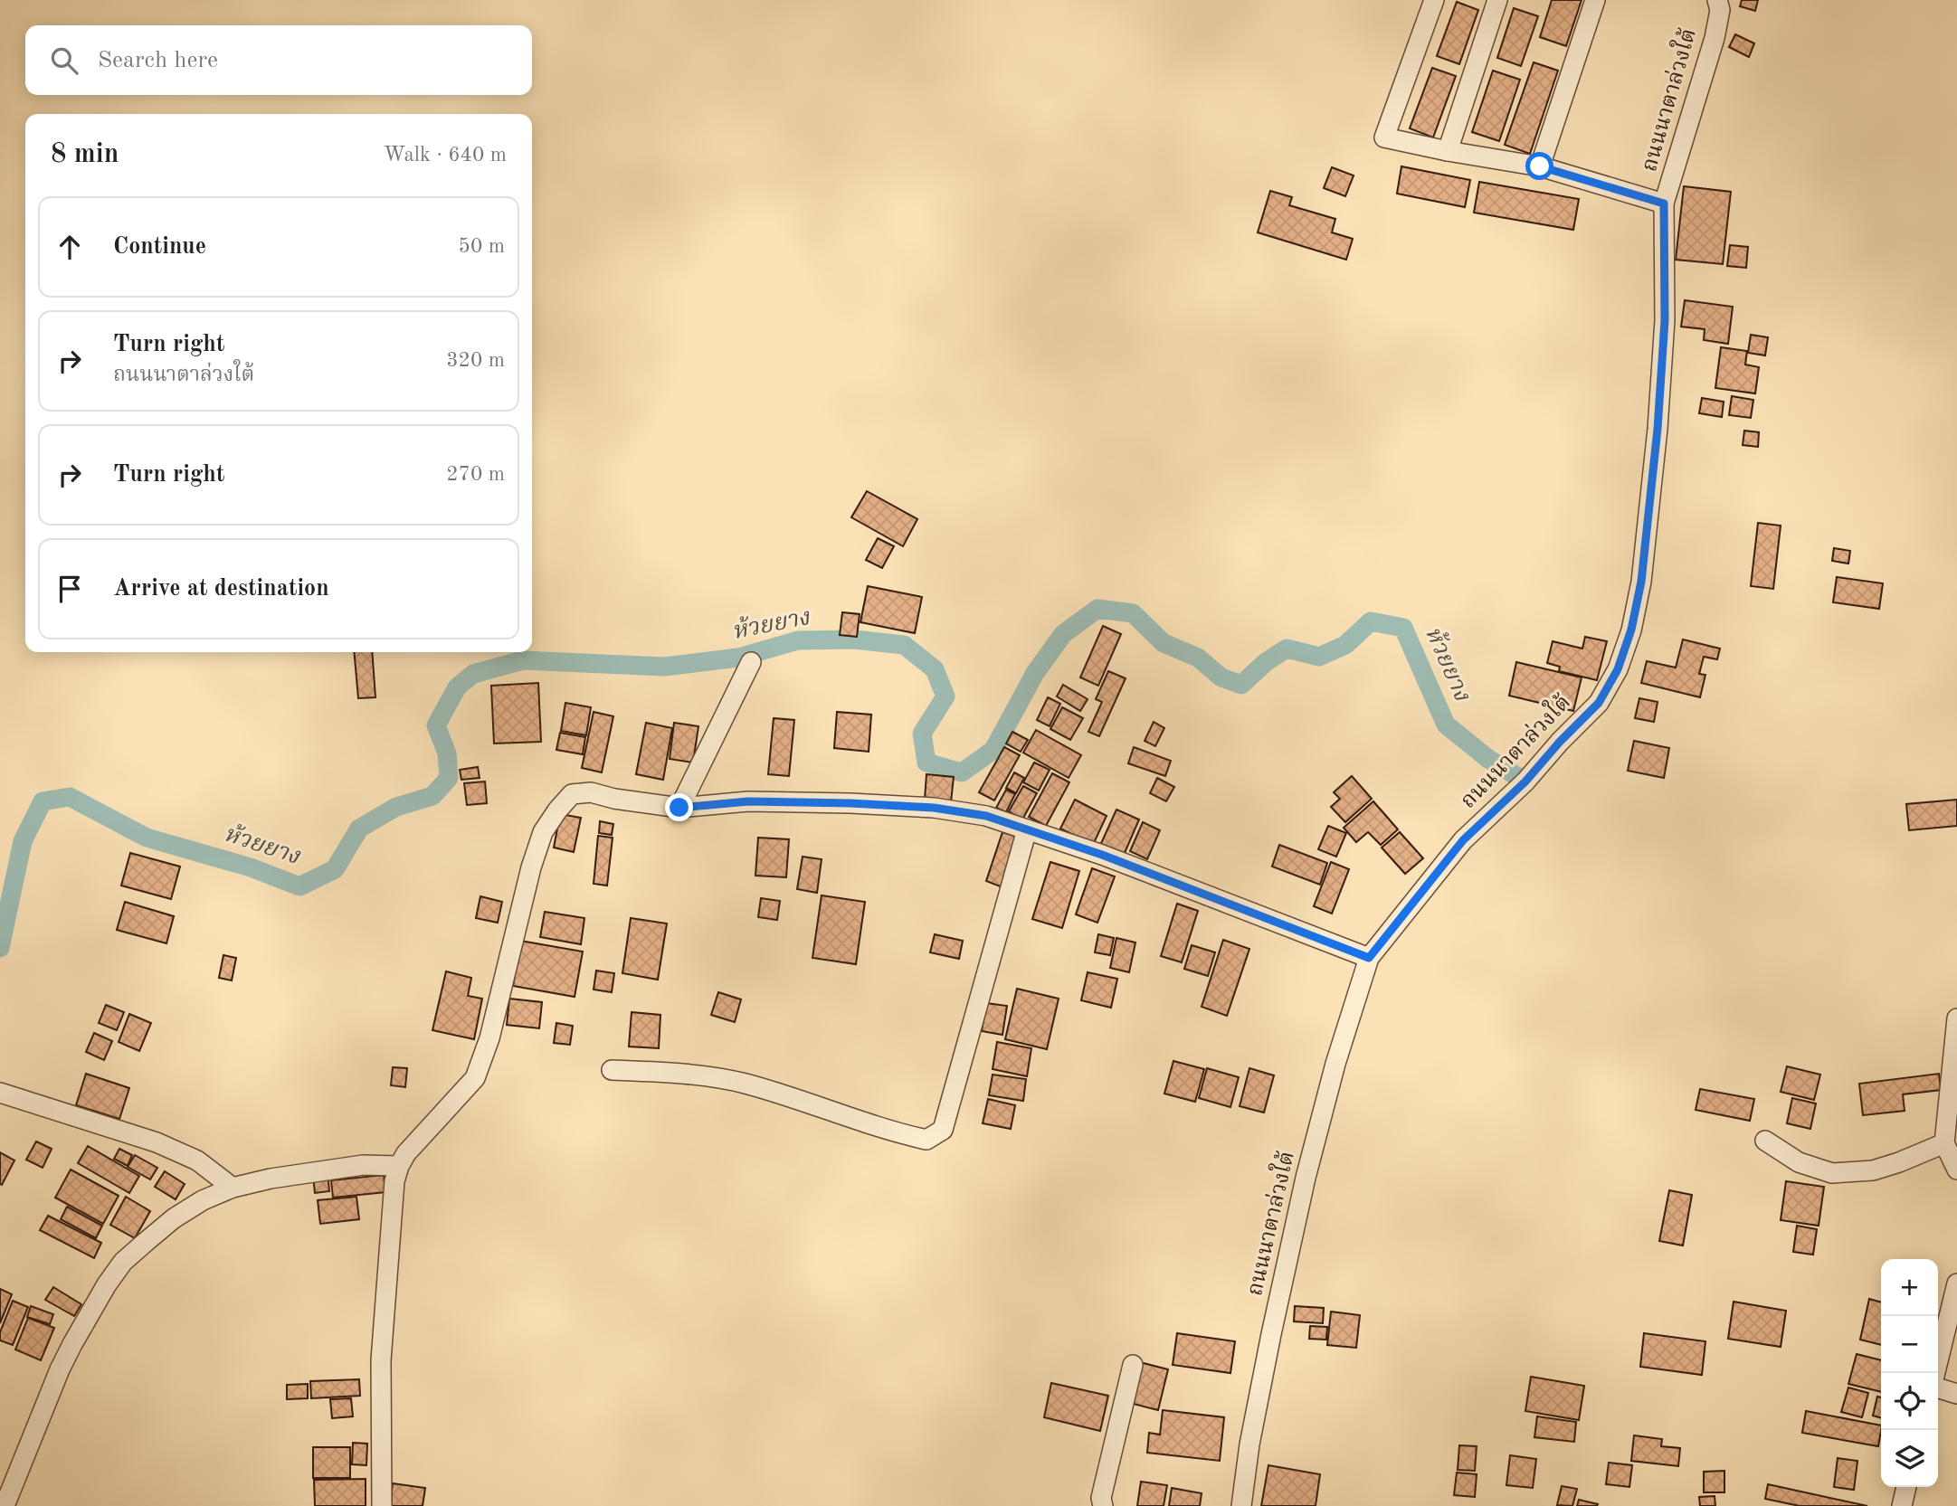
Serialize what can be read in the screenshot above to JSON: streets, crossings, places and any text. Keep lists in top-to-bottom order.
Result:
{
  "streets": {
    "street": ["ถนนนาตาล่วงใต้"]
  },
  "water": ["ห้วยยาง"],
  "page": {
    "search": "Search here",
    "heading": ["8 min", "Walk · 640 m"],
    "list": [
      ["Continue", "50 m"],
      ["Turn right", "ถนนนาตาล่วงใต้", "320 m"],
      ["Turn right", "270 m"],
      "Arrive at destination"
    ],
    "map_buttons": ["+", "−"]
  }
}
